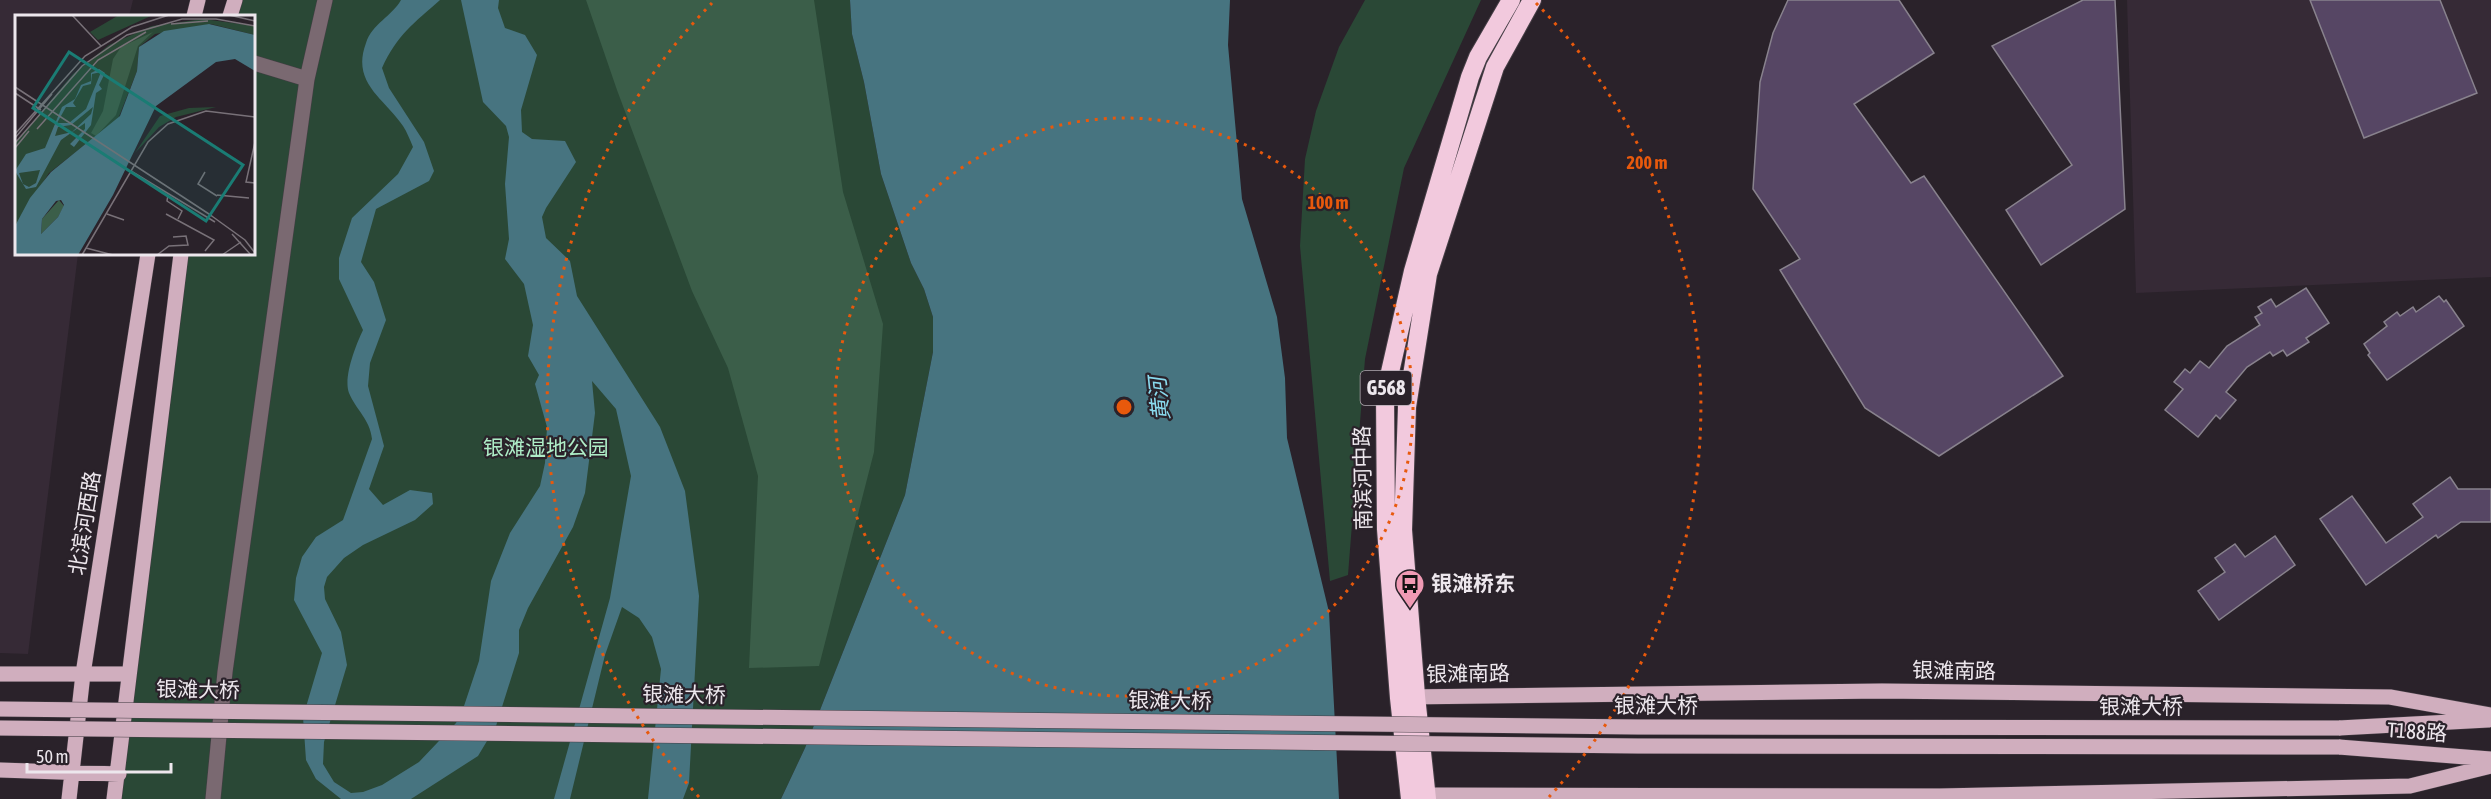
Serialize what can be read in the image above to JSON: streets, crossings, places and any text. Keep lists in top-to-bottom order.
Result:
{
  "streets": {
    "highway": ["G568", "南滨河中路"],
    "main road": [
      "北滨河西路",
      "银滩南路",
      "银滩大桥",
      "T188路"
    ]
  },
  "crossings": [
    ["南滨河中路", "银滩南路"],
    ["银滩大桥", "T188路"]
  ],
  "water": ["黄河"],
  "parks": ["银滩湿地公园"],
  "places": {
    "bus stop": ["银滩桥东"]
  },
  "scale_bar": "50 m",
  "rings": ["200 m", "100 m"]
}
